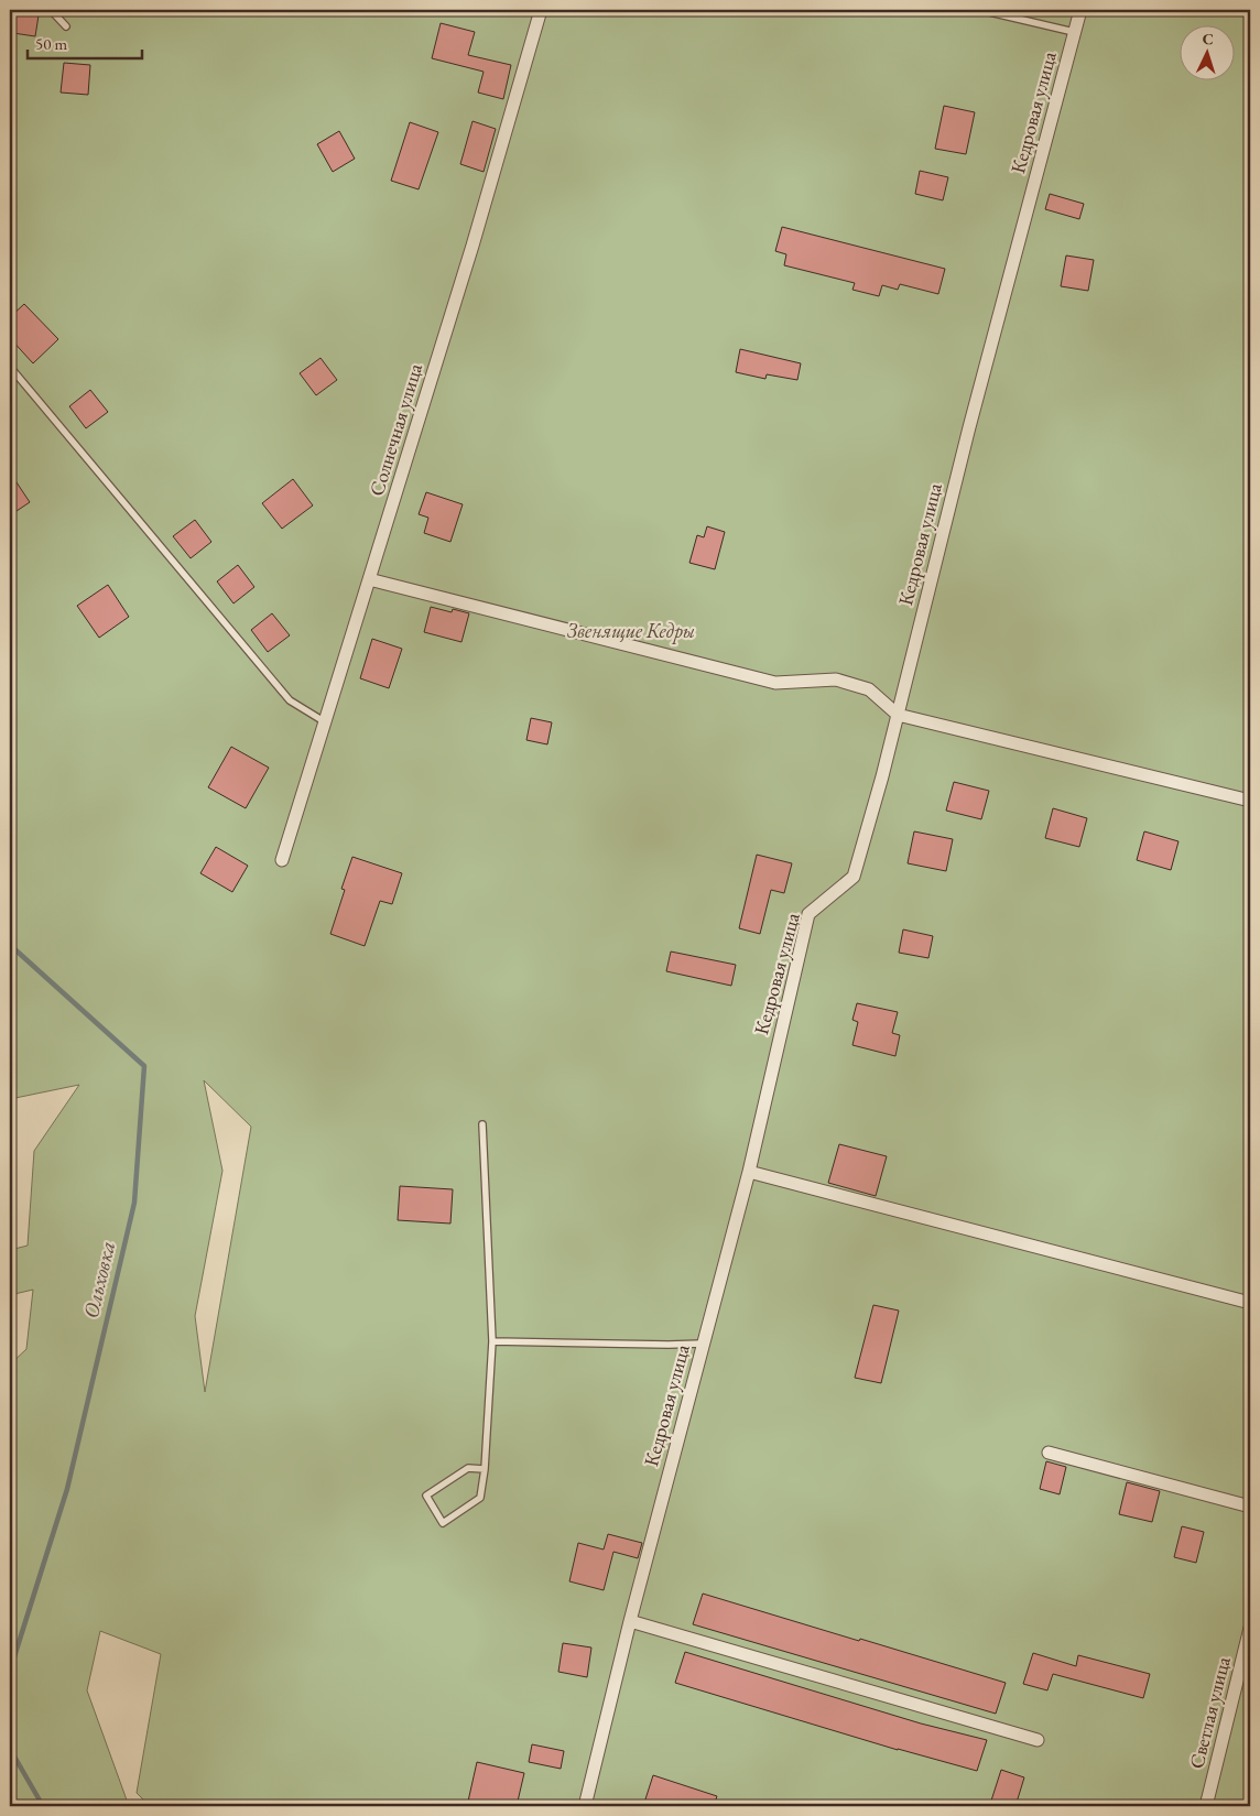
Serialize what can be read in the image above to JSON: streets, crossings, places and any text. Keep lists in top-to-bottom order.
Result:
{
  "streets": {
    "street": ["Кедровая улица", "Солнечная улица", "Светлая улица"]
  },
  "water": ["Ольховка"],
  "parks": ["Звенящие Кедры"],
  "scale_bar": "50 m",
  "north": "top"
}
